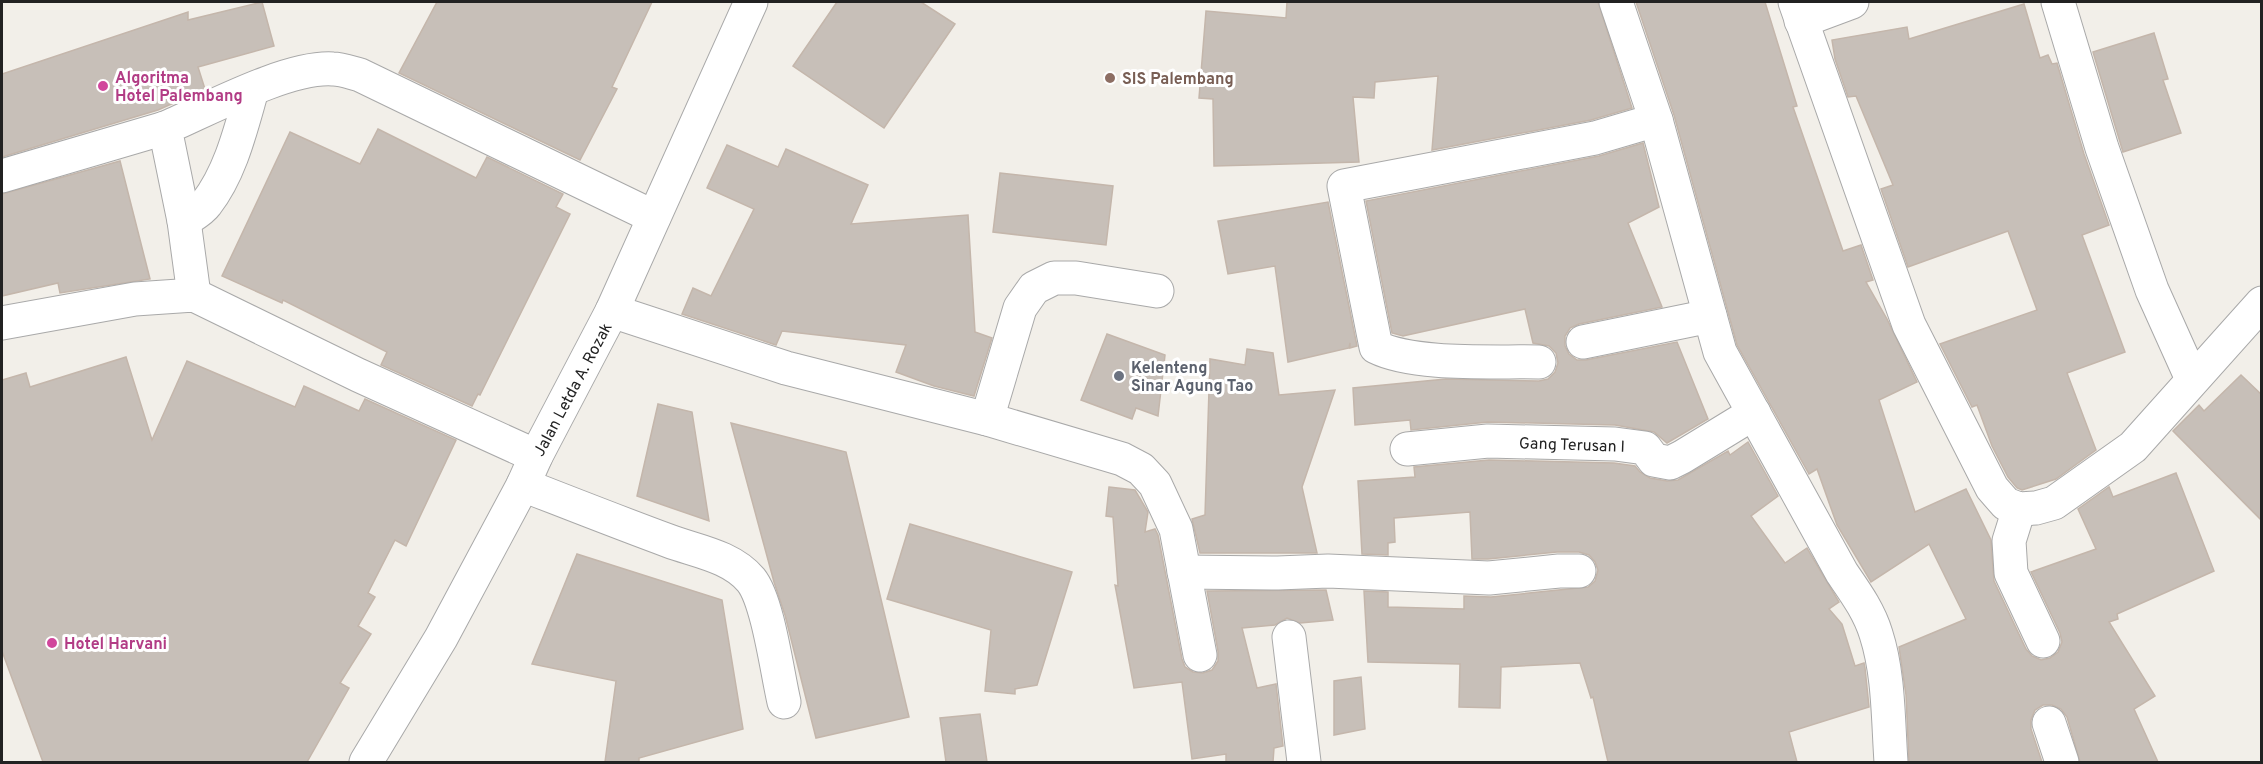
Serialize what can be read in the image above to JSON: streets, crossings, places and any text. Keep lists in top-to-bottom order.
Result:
{
  "streets": {
    "street": ["Jalan Letda A. Rozak", "Gang Terusan I"]
  },
  "places": [
    "SIS Palembang",
    "Algoritma Hotel Palembang",
    "Kelenteng Sinar Agung Tao",
    "Hotel Harvani"
  ]
}
